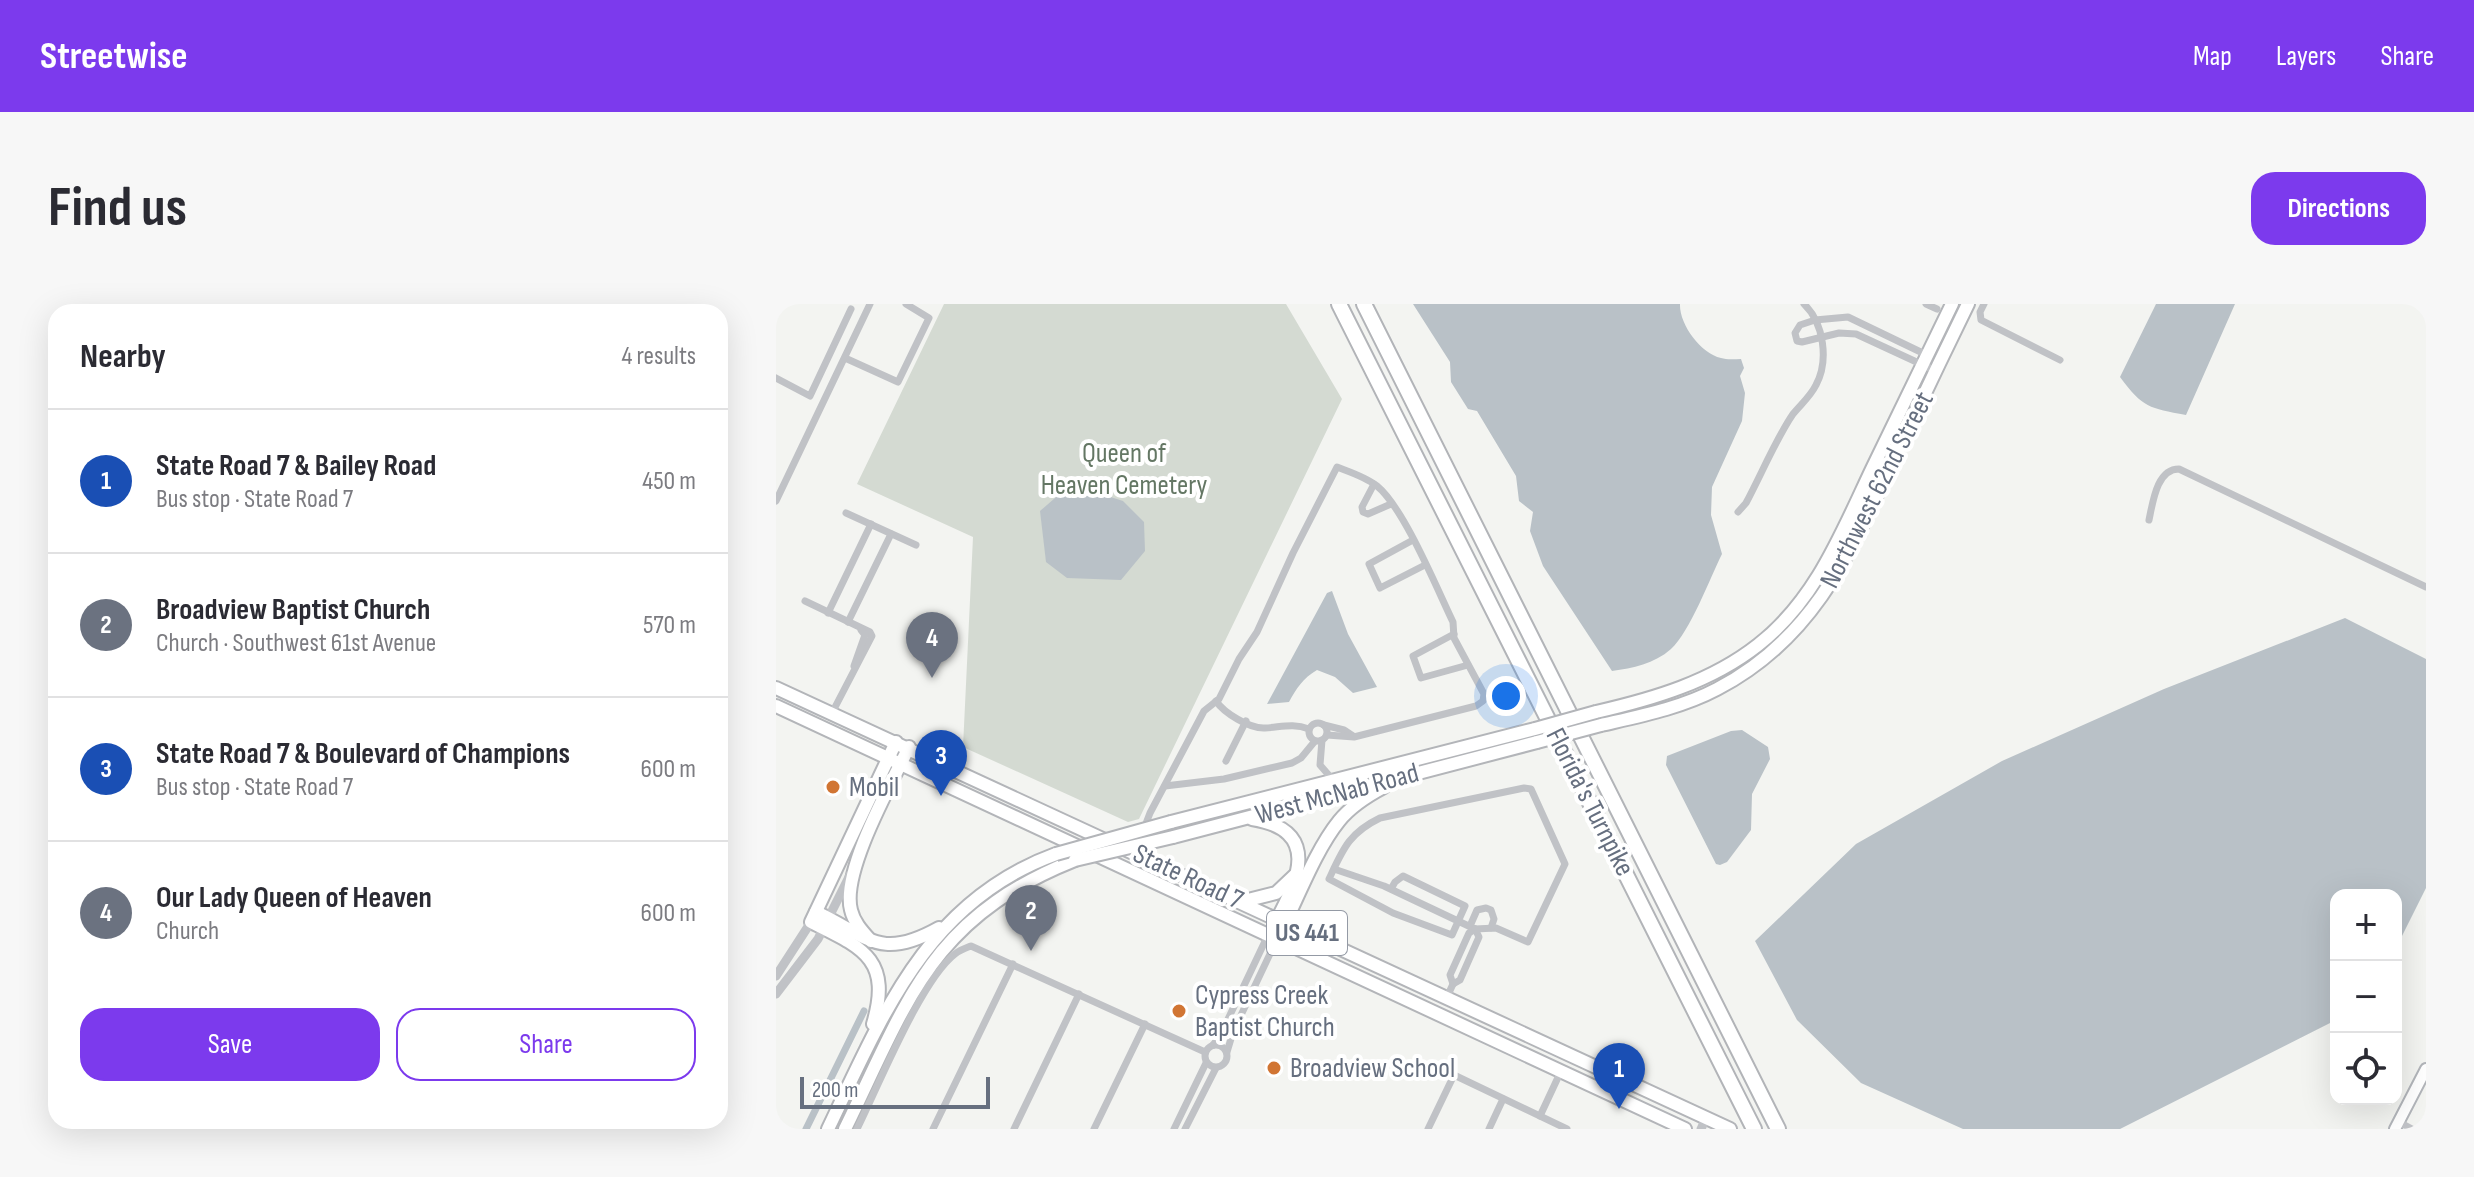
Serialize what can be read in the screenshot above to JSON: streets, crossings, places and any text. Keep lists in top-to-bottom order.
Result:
{
  "streets": {
    "highway": ["Florida's Turnpike"],
    "main road": [
      "Northwest 62nd Street",
      "West McNab Road",
      "State Road 7",
      "US 441"
    ]
  },
  "crossings": [
    ["West McNab Road", "State Road 7"]
  ],
  "parks": ["Queen of Heaven Cemetery"],
  "places": ["Mobil", "Cypress Creek Baptist Church", "Broadview School"],
  "scale_bar": "200 m",
  "page": {
    "header": "Streetwise",
    "nav": ["Map", "Layers", "Share"],
    "buttons": [
      "Directions",
      ["Save", "Share"]
    ],
    "title": "Find us",
    "heading": ["Nearby", "4 results"],
    "list": [
      {
        "mark": "1",
        "name": "State Road 7 & Bailey Road",
        "note": "Bus stop · State Road 7",
        "value": "450 m"
      },
      {
        "mark": "2",
        "name": "Broadview Baptist Church",
        "note": "Church · Southwest 61st Avenue",
        "value": "570 m"
      },
      {
        "mark": "3",
        "name": "State Road 7 & Boulevard of Champions",
        "note": "Bus stop · State Road 7",
        "value": "600 m"
      },
      {
        "mark": "4",
        "name": "Our Lady Queen of Heaven",
        "note": "Church",
        "value": "600 m"
      }
    ],
    "pins": [
      "4",
      "3",
      "2",
      "1"
    ],
    "map_buttons": ["+", "−"],
    "scale": "200 m"
  }
}
